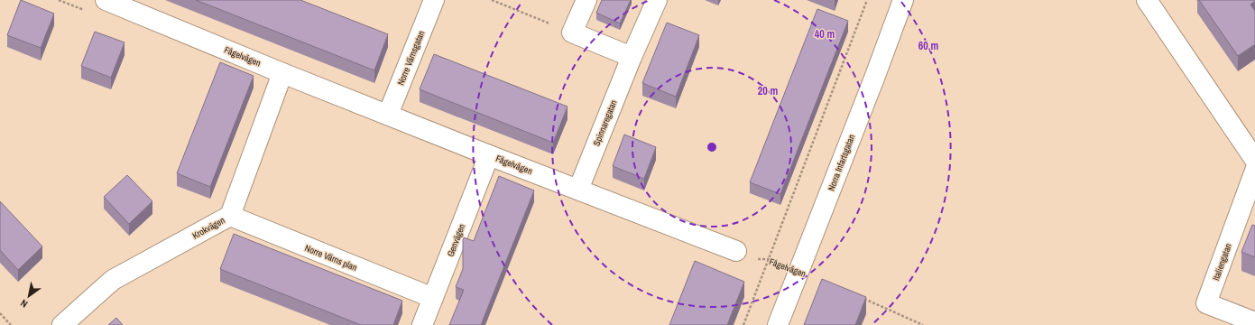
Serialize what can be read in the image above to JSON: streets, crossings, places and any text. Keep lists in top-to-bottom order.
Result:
{
  "streets": {
    "street": [
      "Fågelvägen",
      "Norre Värnsgatan",
      "Spinnaregatan",
      "Norra Infartsgatan",
      "Krokvägen",
      "Genvägen",
      "Norre Värns plan",
      "Italiengatan"
    ]
  },
  "crossings": [
    ["Fågelvägen", "Norre Värnsgatan"],
    ["Fågelvägen", "Spinnaregatan"],
    ["Fågelvägen", "Norra Infartsgatan"],
    ["Fågelvägen", "Krokvägen"],
    ["Fågelvägen", "Genvägen"],
    ["Krokvägen", "Norre Värns plan"],
    ["Genvägen", "Norre Värns plan"]
  ],
  "north": "bottom left",
  "rings": ["40 m", "60 m", "20 m"]
}
